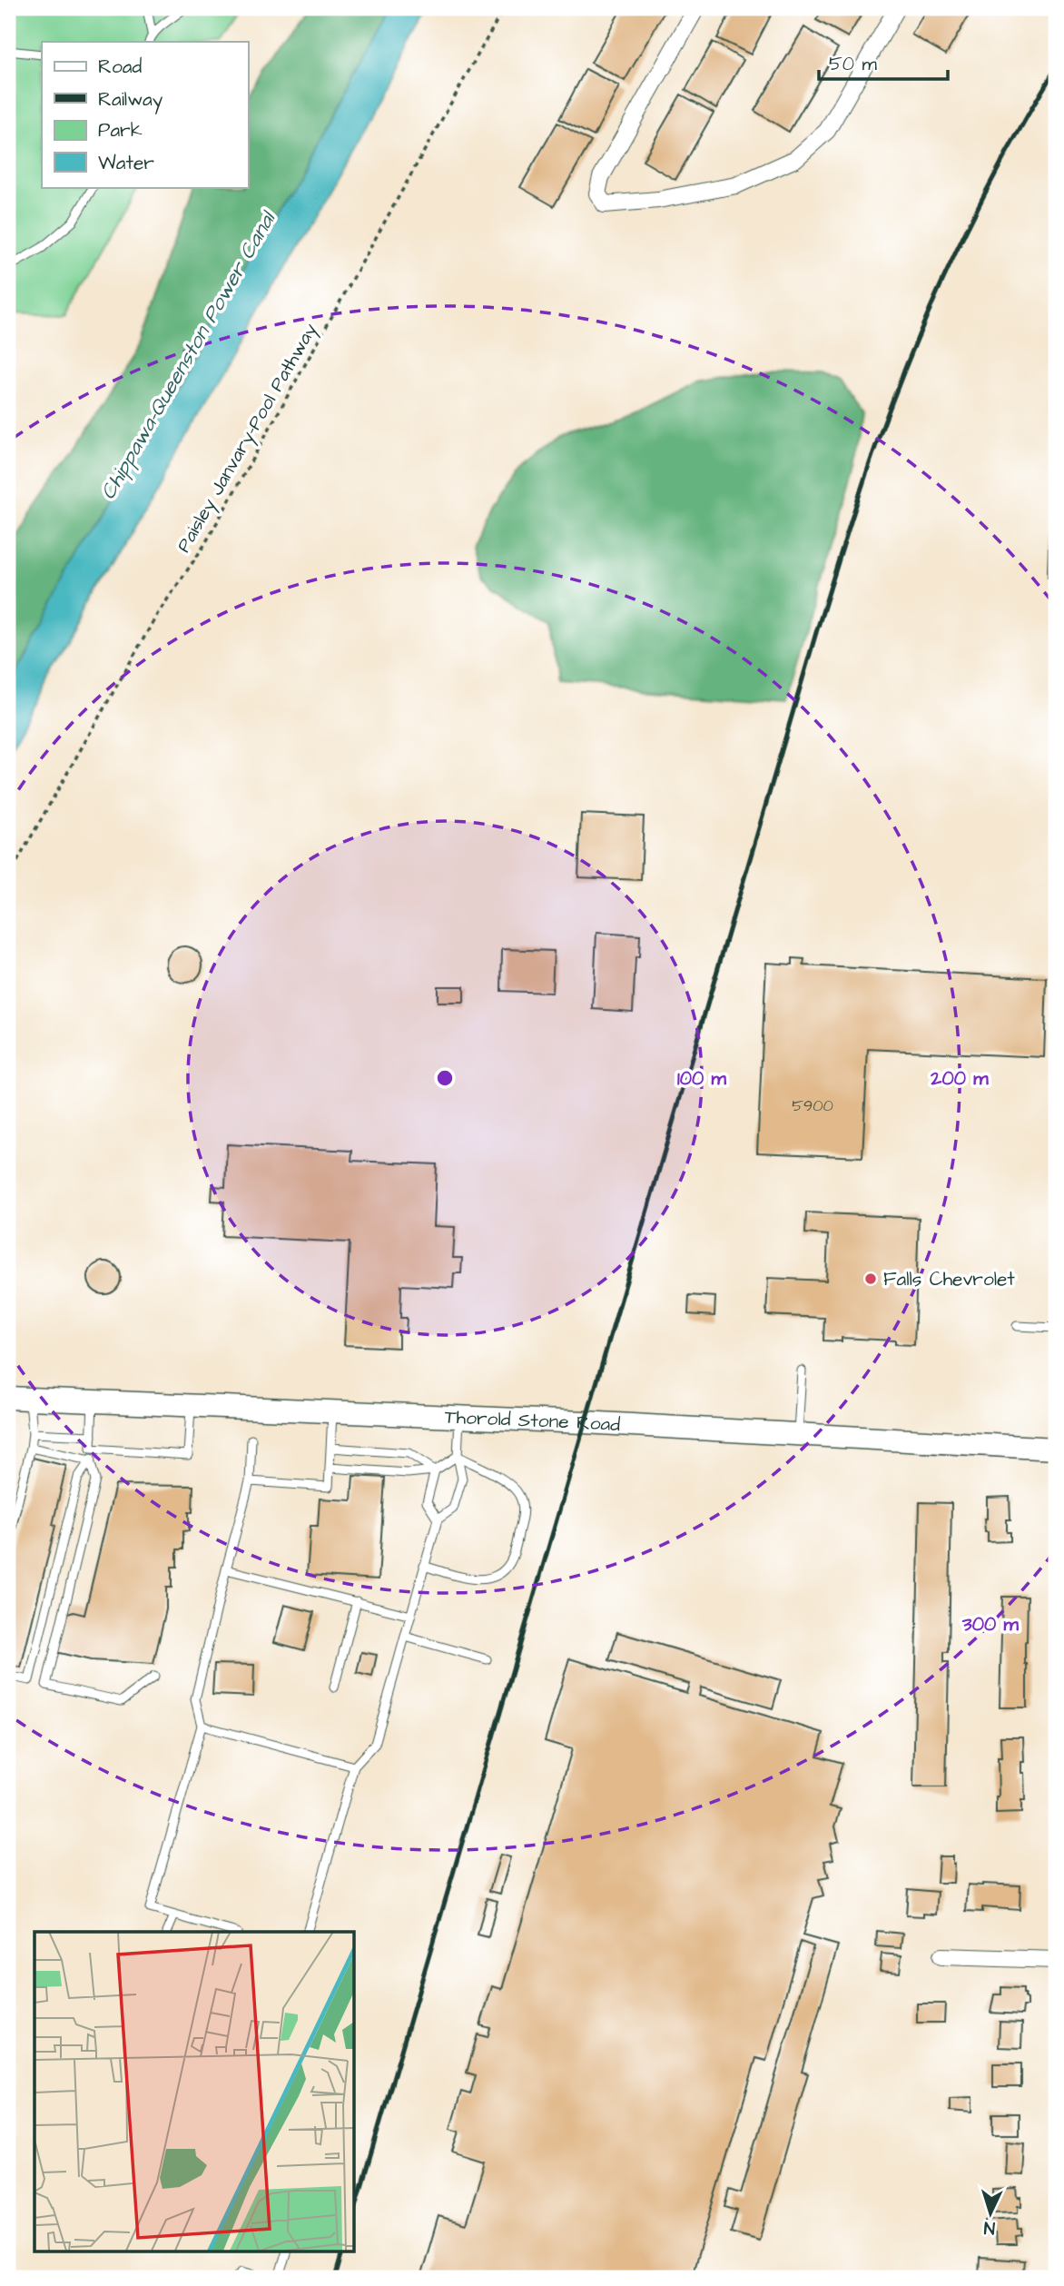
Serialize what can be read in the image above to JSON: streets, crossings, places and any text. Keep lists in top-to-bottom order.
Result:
{
  "streets": {
    "main road": ["Thorold Stone Road"],
    "path": ["Paisley Janvary-Pool Pathway"]
  },
  "water": ["Chippawa-Queenston Power Canal"],
  "places": ["Falls Chevrolet"],
  "house_numbers": ["5900"],
  "legend": [
    "Road",
    "Railway",
    "Park",
    "Water"
  ],
  "scale_bar": "50 m",
  "north": "bottom",
  "rings": ["100 m", "200 m", "300 m"]
}
